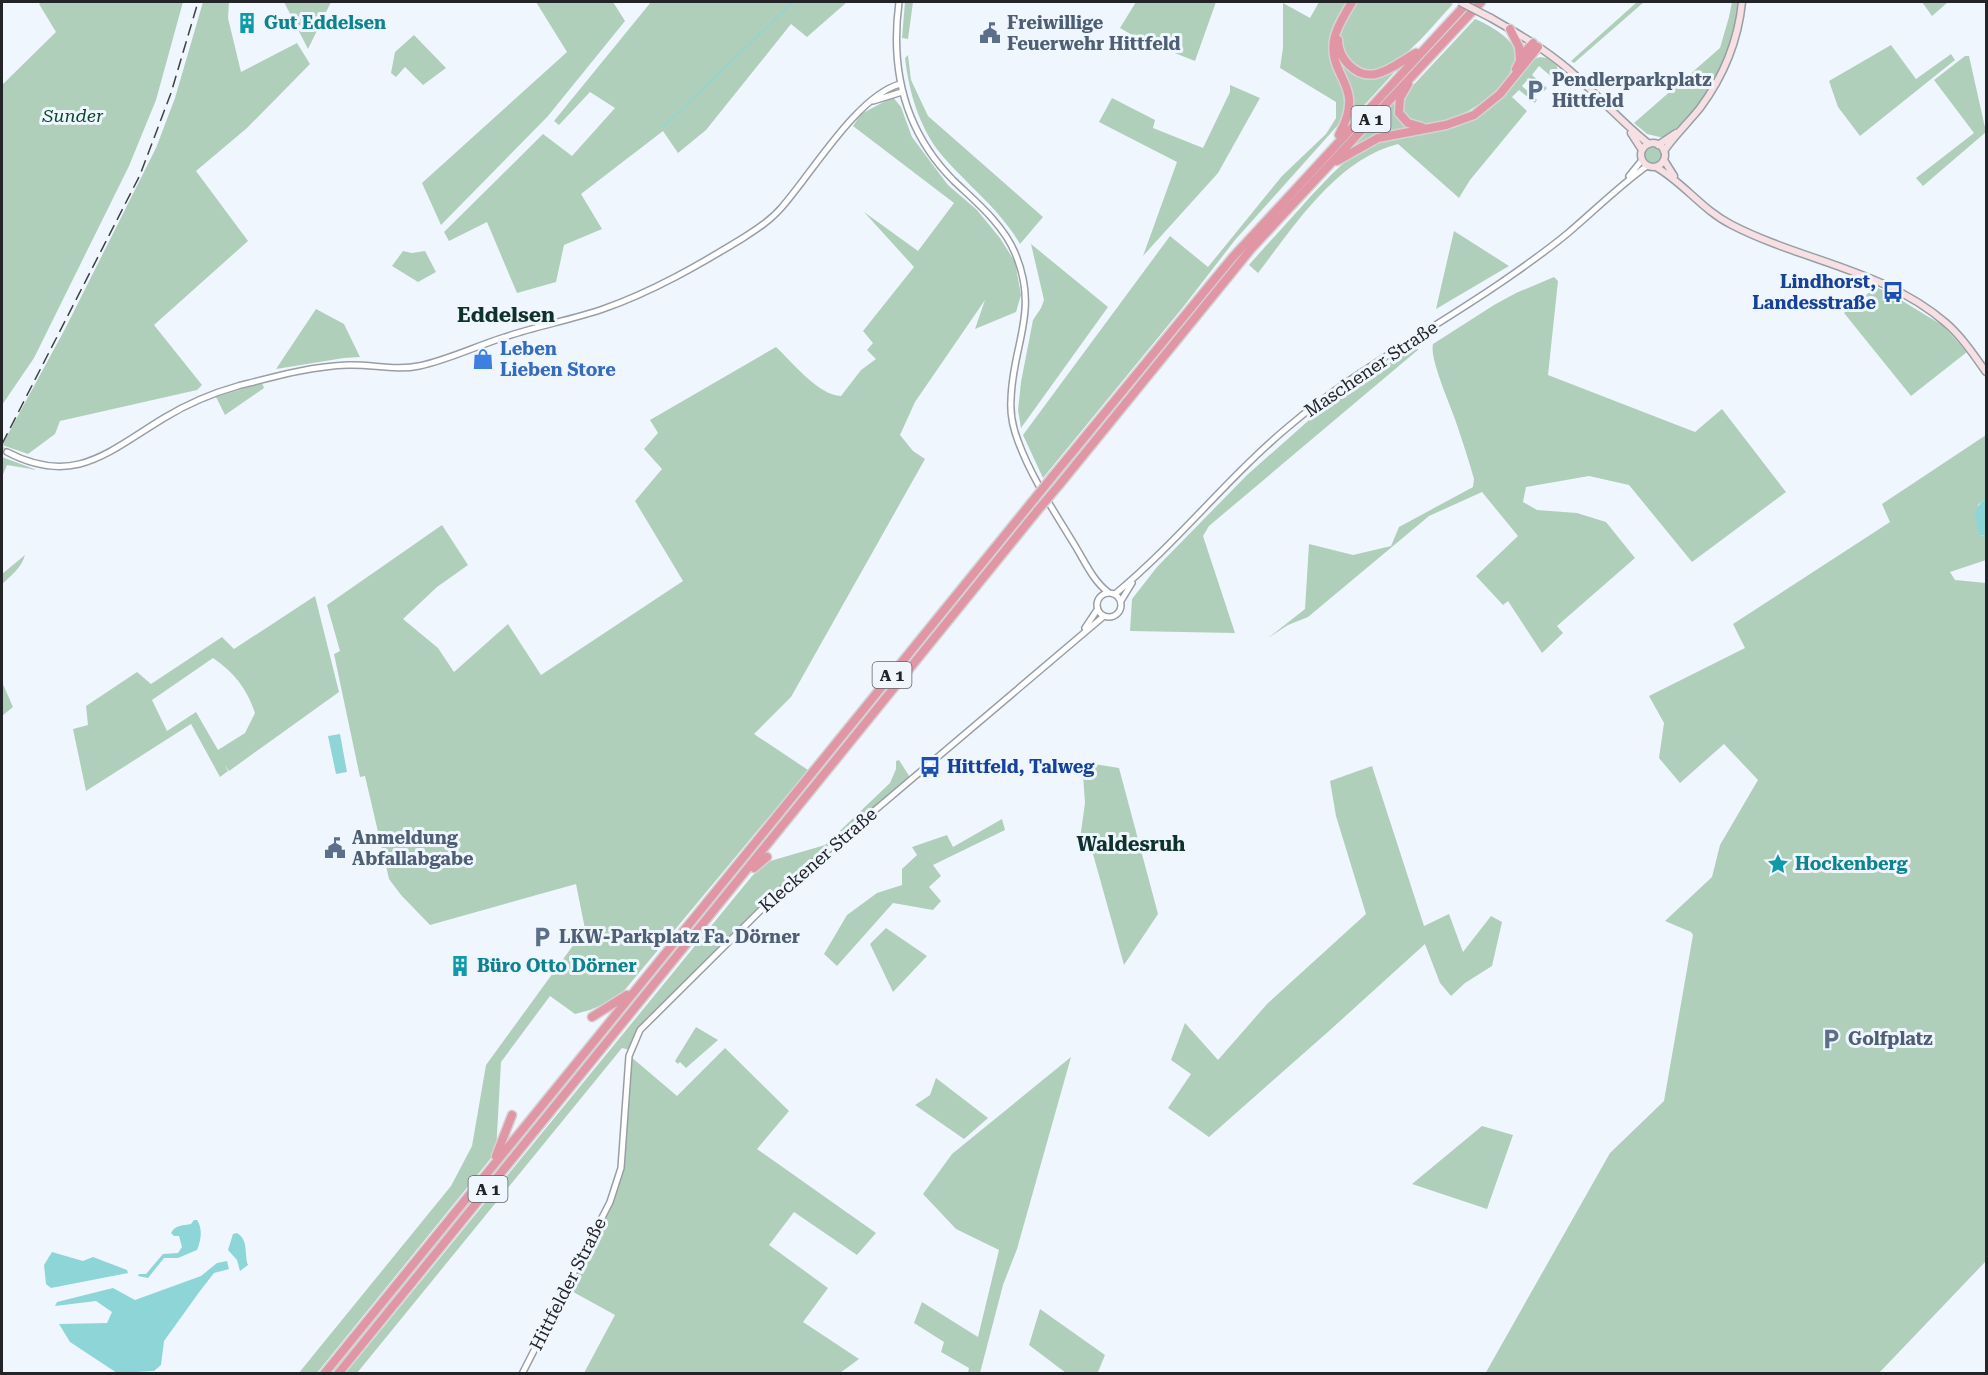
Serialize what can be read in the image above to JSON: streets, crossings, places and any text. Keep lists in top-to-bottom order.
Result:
{
  "streets": {
    "highway": ["A 1"],
    "street": ["Maschener Straße", "Kleckener Straße", "Hittfelder Straße"]
  },
  "crossings": [
    ["Maschener Straße", "Kleckener Straße"],
    ["Kleckener Straße", "Hittfelder Straße"]
  ],
  "districts": ["Eddelsen", "Waldesruh"],
  "parks": ["Sunder"],
  "places": {
    "building": ["Gut Eddelsen", "Büro Otto Dörner"],
    "public building": ["Freiwillige Feuerwehr Hittfeld", "Anmeldung Abfallabgabe"],
    "parking": ["Pendlerparkplatz Hittfeld", "LKW-Parkplatz Fa. Dörner", "Golfplatz"],
    "bus stop": ["Lindhorst, Landesstraße", "Hittfeld, Talweg"],
    "shop": ["Leben Lieben Store"],
    "place": ["Hockenberg"]
  }
}
